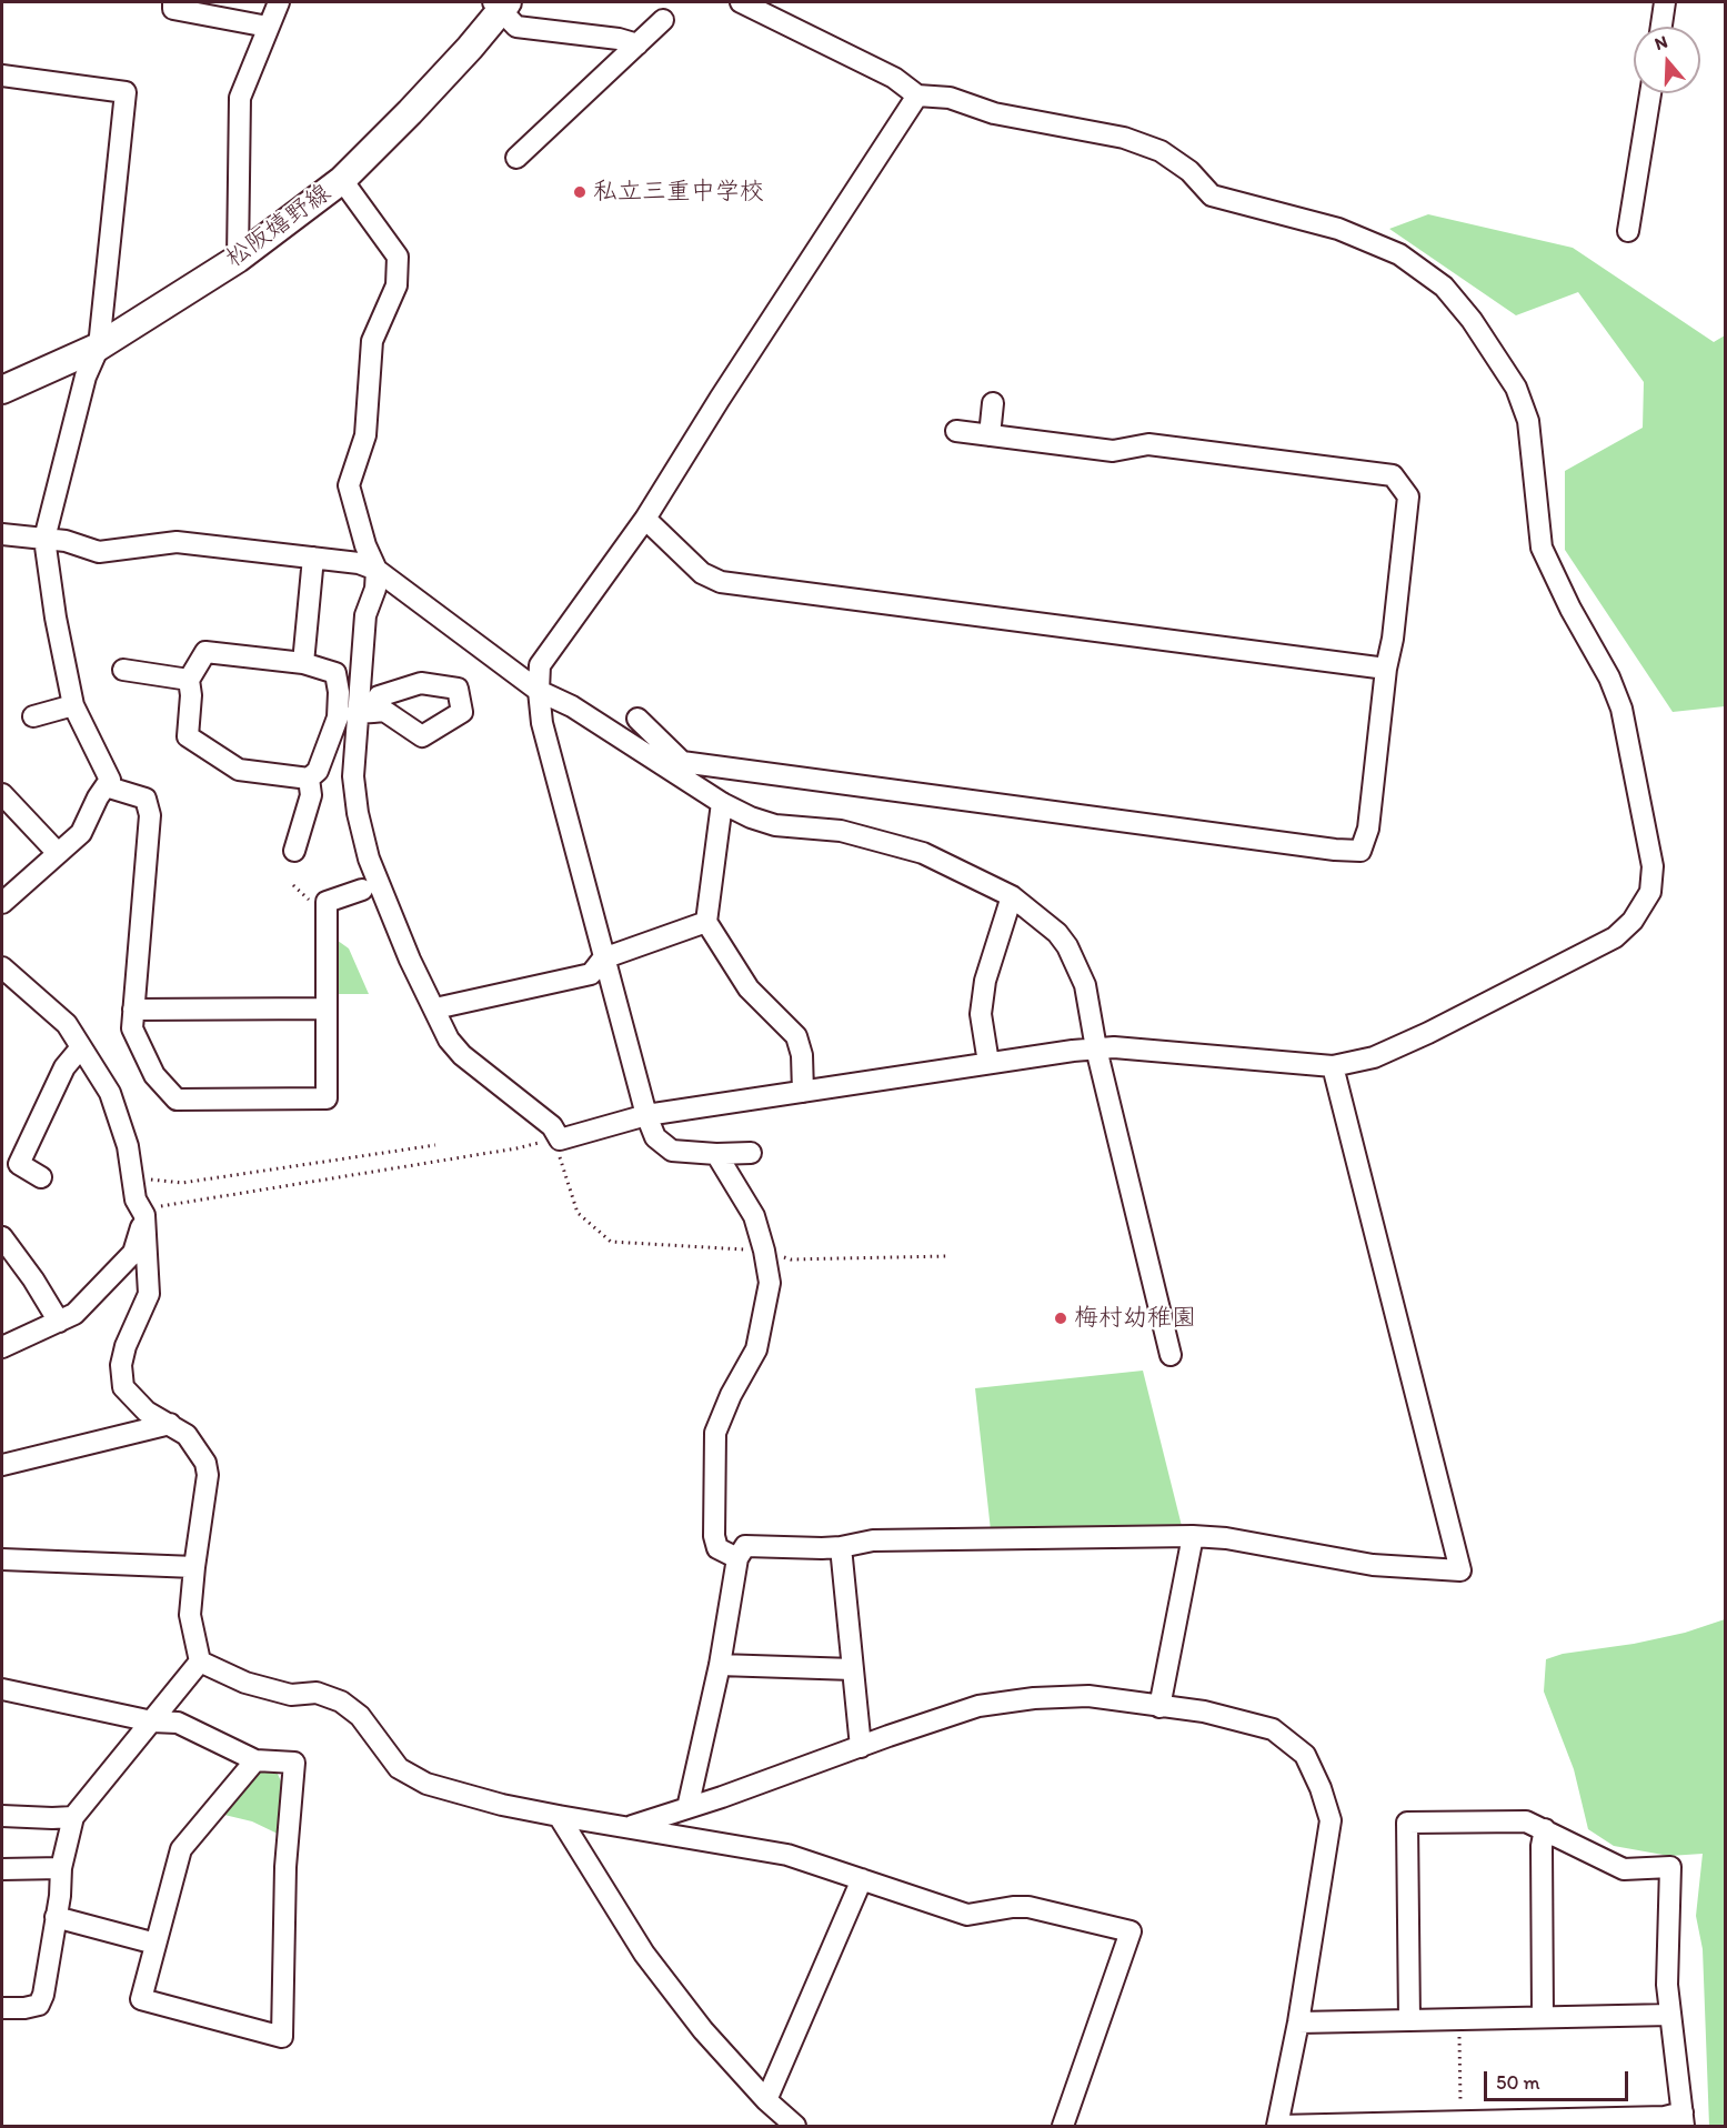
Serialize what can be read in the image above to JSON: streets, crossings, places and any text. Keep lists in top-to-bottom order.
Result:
{
  "streets": {
    "main road": ["松阪嬉野線"]
  },
  "places": ["私立三重中学校", "梅村幼稚園"],
  "scale_bar": "50 m",
  "north": "top"
}
